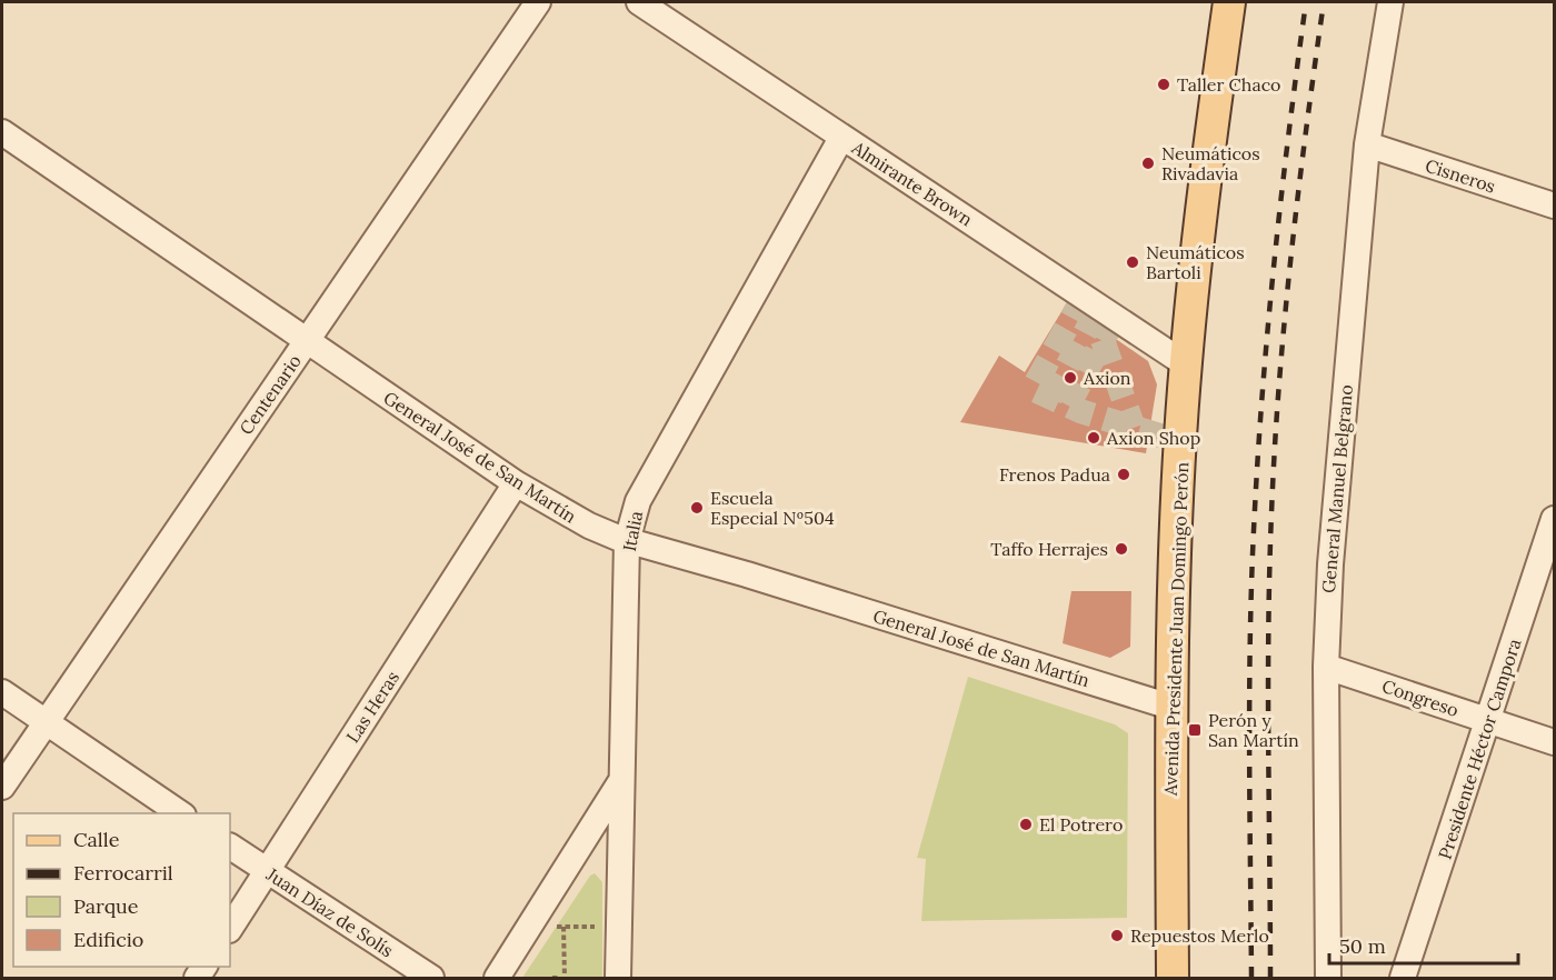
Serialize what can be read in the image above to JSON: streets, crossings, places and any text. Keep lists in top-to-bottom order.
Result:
{
  "streets": {
    "main road": ["Avenida Presidente Juan Domingo Perón"],
    "street": [
      "Cisneros",
      "Almirante Brown",
      "Centenario",
      "General José de San Martín",
      "General Manuel Belgrano",
      "Italia",
      "Congreso",
      "Las Heras",
      "Presidente Héctor Campora",
      "Juan Díaz de Solís"
    ]
  },
  "crossings": [
    ["Cisneros", "General Manuel Belgrano"],
    ["Almirante Brown", "Italia"],
    ["Almirante Brown", "Avenida Presidente Juan Domingo Perón"],
    ["Centenario", "General José de San Martín"],
    ["General José de San Martín", "Italia"],
    ["General José de San Martín", "Avenida Presidente Juan Domingo Perón"],
    ["General José de San Martín", "Las Heras"],
    ["General Manuel Belgrano", "Congreso"],
    ["Congreso", "Presidente Héctor Campora"],
    ["Las Heras", "Juan Díaz de Solís"]
  ],
  "places": {
    "other": [
      "Taller Chaco",
      "Neumáticos Rivadavia",
      "Neumáticos Bartoli",
      "Axion",
      "Axion Shop",
      "Frenos Padua",
      "Escuela Especial Nº504",
      "Taffo Herrajes",
      "El Potrero",
      "Repuestos Merlo"
    ],
    "transit": ["Perón y San Martín"]
  },
  "legend": [
    "Calle",
    "Ferrocarril",
    "Parque",
    "Edificio"
  ],
  "scale_bar": "50 m"
}
